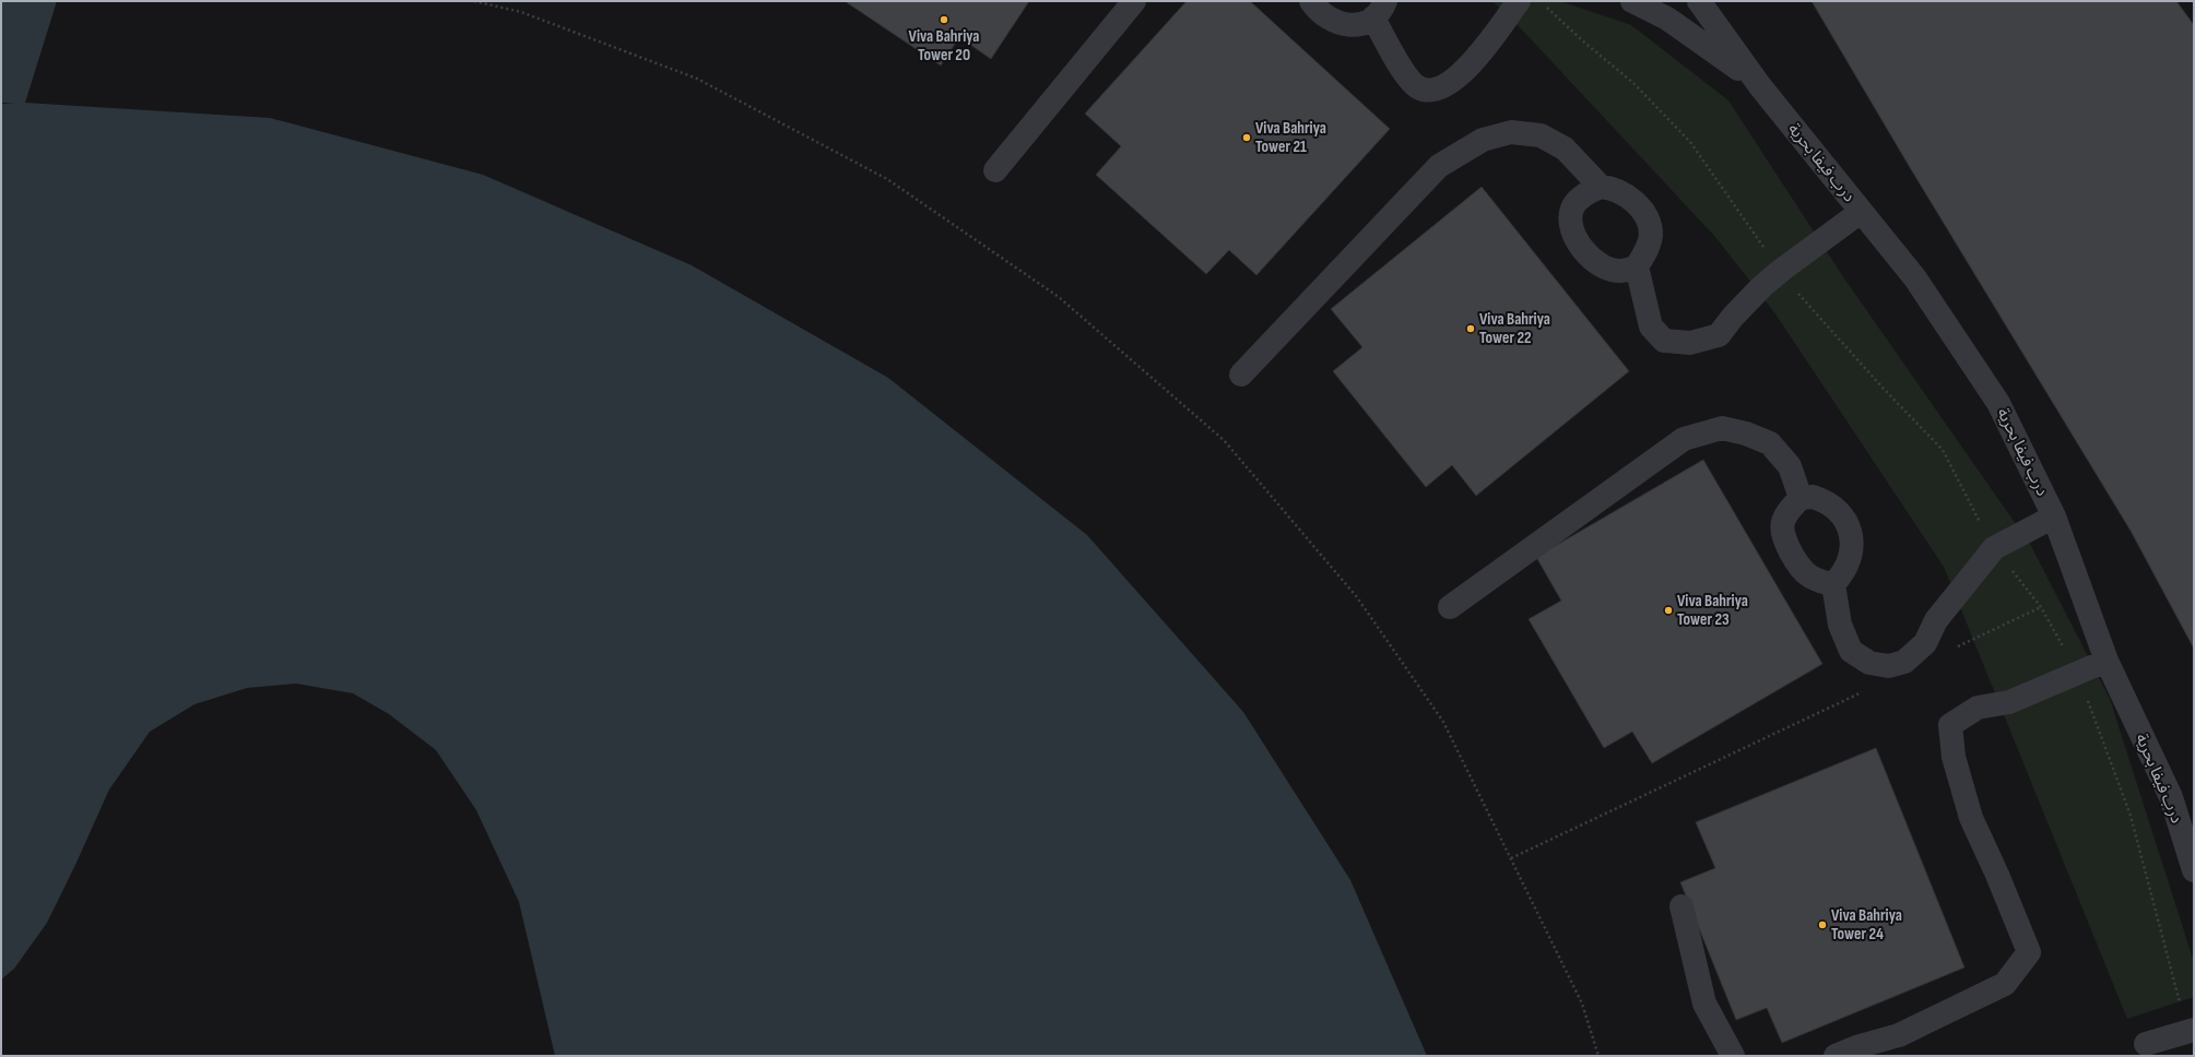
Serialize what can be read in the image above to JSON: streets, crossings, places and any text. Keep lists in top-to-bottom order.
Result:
{
  "streets": {
    "street": ["درب فيفا بحرية"]
  },
  "places": [
    "Viva Bahriya Tower 20",
    "Viva Bahriya Tower 21",
    "Viva Bahriya Tower 22",
    "Viva Bahriya Tower 23",
    "Viva Bahriya Tower 24"
  ]
}
